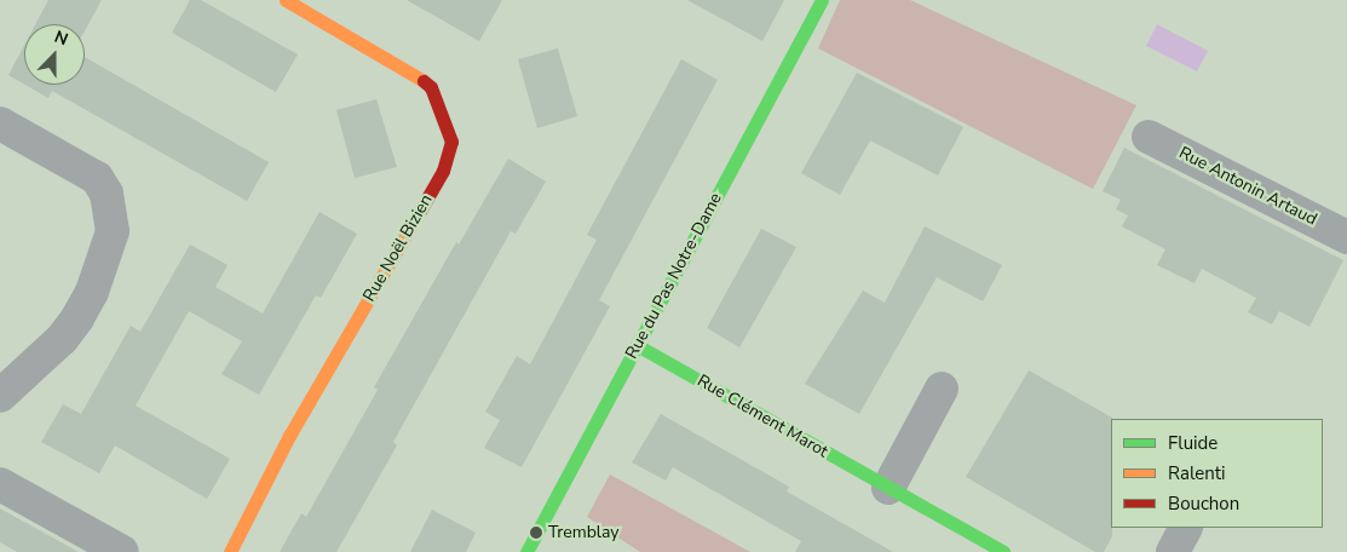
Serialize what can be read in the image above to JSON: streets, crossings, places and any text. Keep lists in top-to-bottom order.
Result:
{
  "streets": {
    "street": [
      "Rue Antonin Artaud",
      "Rue Noël Bizien",
      "Rue du Pas Notre-Dame",
      "Rue Clément Marot"
    ]
  },
  "crossings": [
    ["Rue du Pas Notre-Dame", "Rue Clément Marot"]
  ],
  "places": ["Tremblay"],
  "legend": ["Fluide", "Ralenti", "Bouchon"],
  "north": "top"
}
